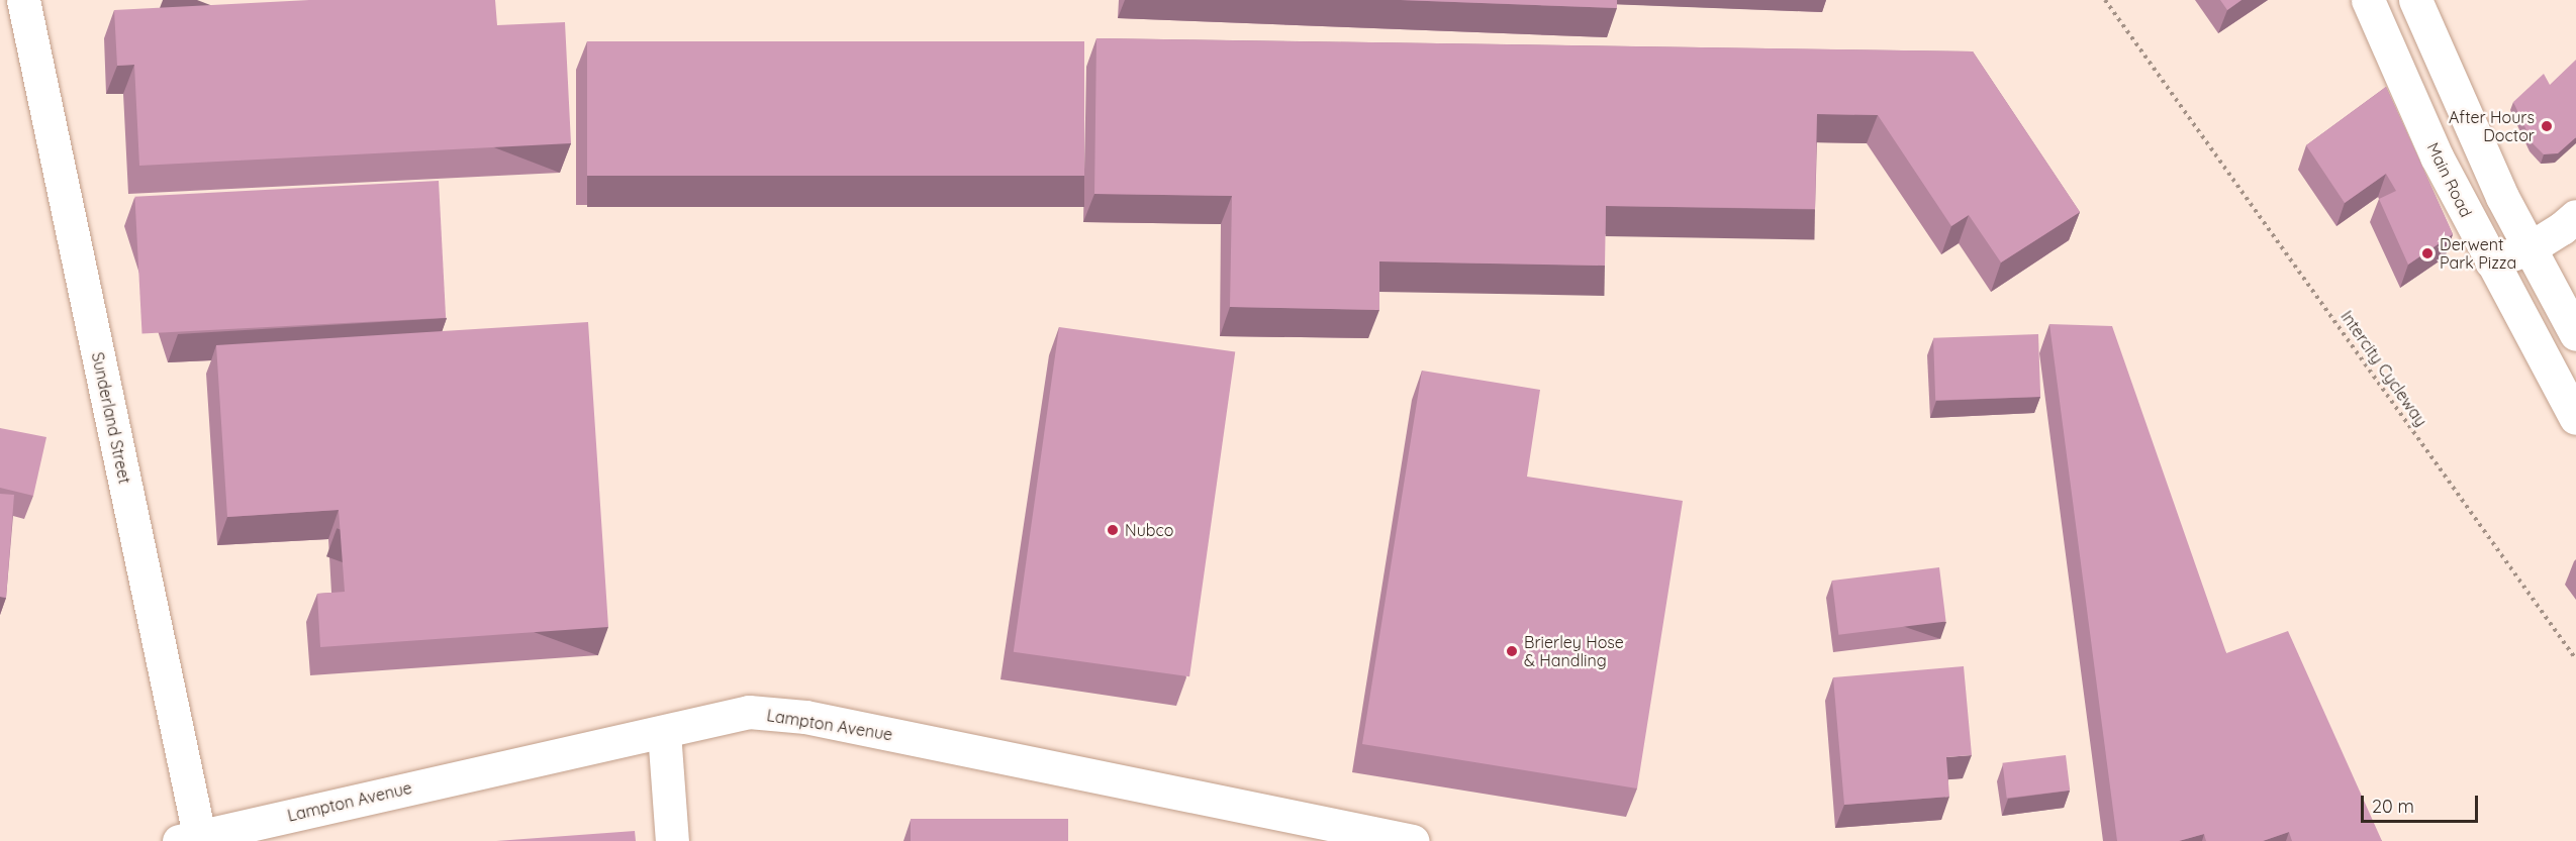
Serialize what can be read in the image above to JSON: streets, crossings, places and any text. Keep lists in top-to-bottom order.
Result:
{
  "streets": {
    "street": ["Main Road", "Sunderland Street", "Lampton Avenue"],
    "path": ["Intercity Cycleway"]
  },
  "crossings": [
    ["Sunderland Street", "Lampton Avenue"]
  ],
  "places": [
    "After Hours Doctor",
    "Derwent Park Pizza",
    "Nubco",
    "Brierley Hose & Handling"
  ],
  "scale_bar": "20 m"
}
